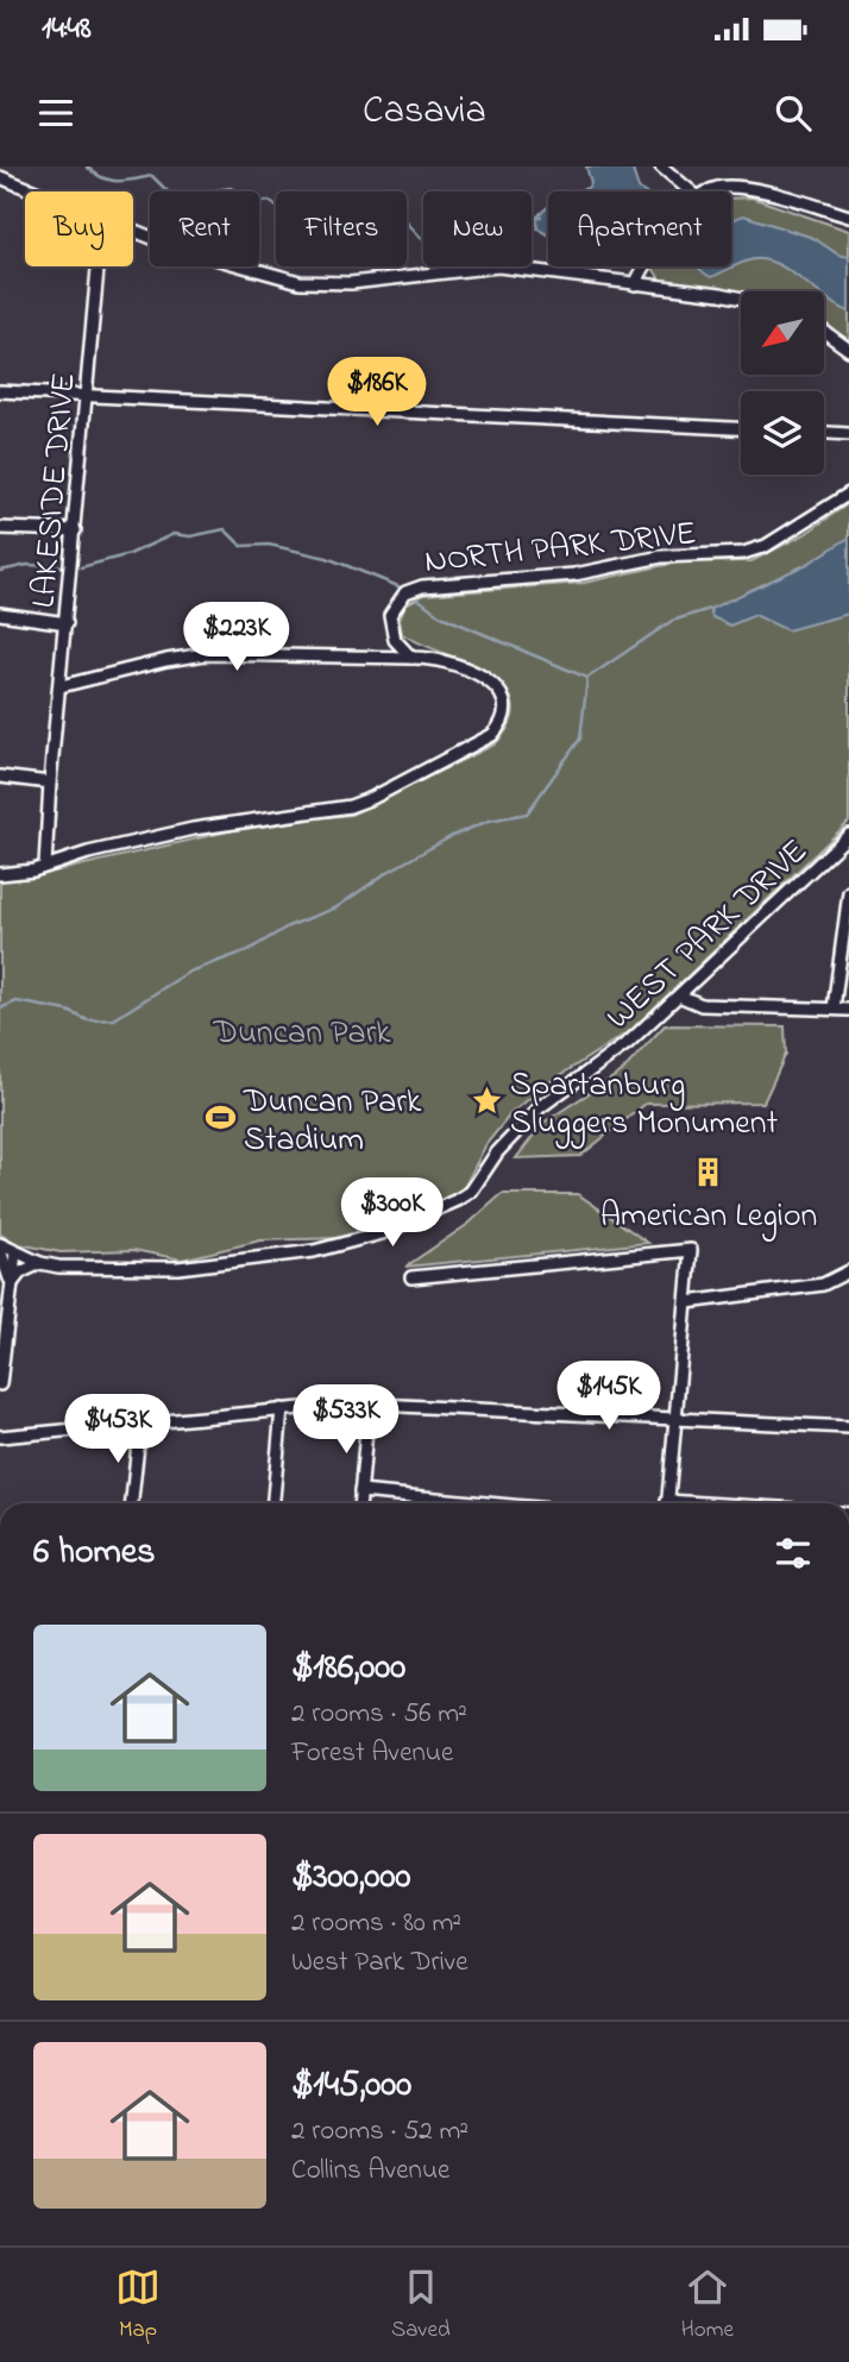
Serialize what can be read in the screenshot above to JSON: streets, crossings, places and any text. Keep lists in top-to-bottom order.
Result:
{
  "streets": {
    "street": ["LAKESIDE DRIVE", "NORTH PARK DRIVE", "WEST PARK DRIVE"]
  },
  "parks": ["Duncan Park"],
  "places": {
    "place": ["Spartanburg Sluggers Monument"],
    "sports": ["Duncan Park Stadium"],
    "building": ["American Legion"]
  },
  "north": "bottom left",
  "page": {
    "status": "14:48",
    "header": "Casavia",
    "chip": [
      "Buy",
      "Rent",
      "Filters",
      "New",
      "Apartment"
    ],
    "price": [
      "$186K",
      "$223K",
      "$300K",
      "$145K",
      "$533K",
      "$453K"
    ],
    "heading": "6 homes",
    "list": [
      {
        "name": "$186,000",
        "note": "2 rooms · 56 m² · Forest Avenue"
      },
      {
        "name": "$300,000",
        "note": "2 rooms · 80 m² · West Park Drive"
      },
      {
        "name": "$145,000",
        "note": "2 rooms · 52 m² · Collins Avenue"
      }
    ],
    "tabs": ["Map", "Saved", "Home"]
  }
}
